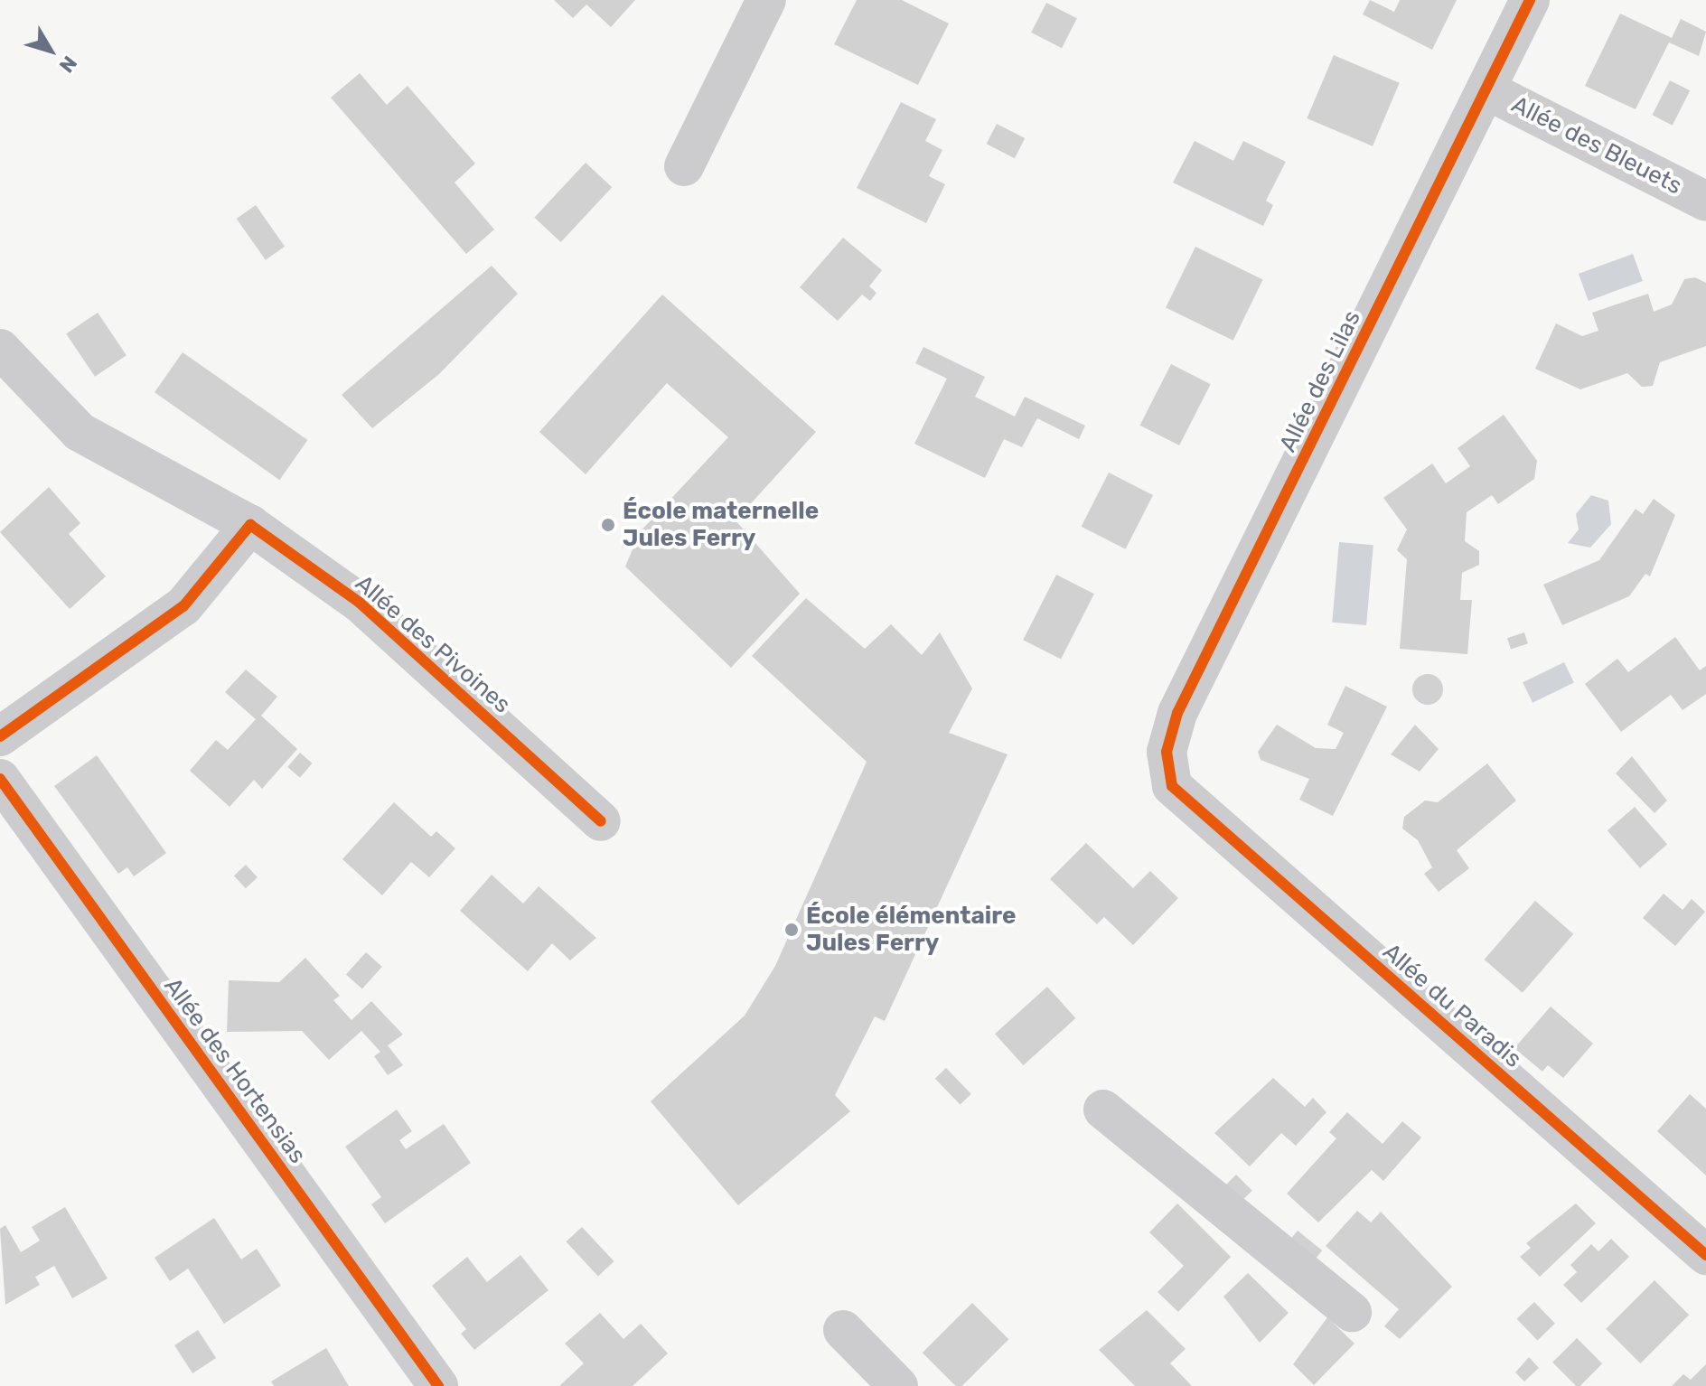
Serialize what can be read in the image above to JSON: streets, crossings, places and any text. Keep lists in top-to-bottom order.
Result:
{
  "streets": {
    "street": [
      "Allée des Bleuets",
      "Allée des Lilas",
      "Allée des Pivoines",
      "Allée du Paradis",
      "Allée des Hortensias"
    ]
  },
  "crossings": [
    ["Allée des Bleuets", "Allée des Lilas"],
    ["Allée des Lilas", "Allée du Paradis"]
  ],
  "places": ["École maternelle Jules Ferry", "École élémentaire Jules Ferry"],
  "north": "bottom right"
}
